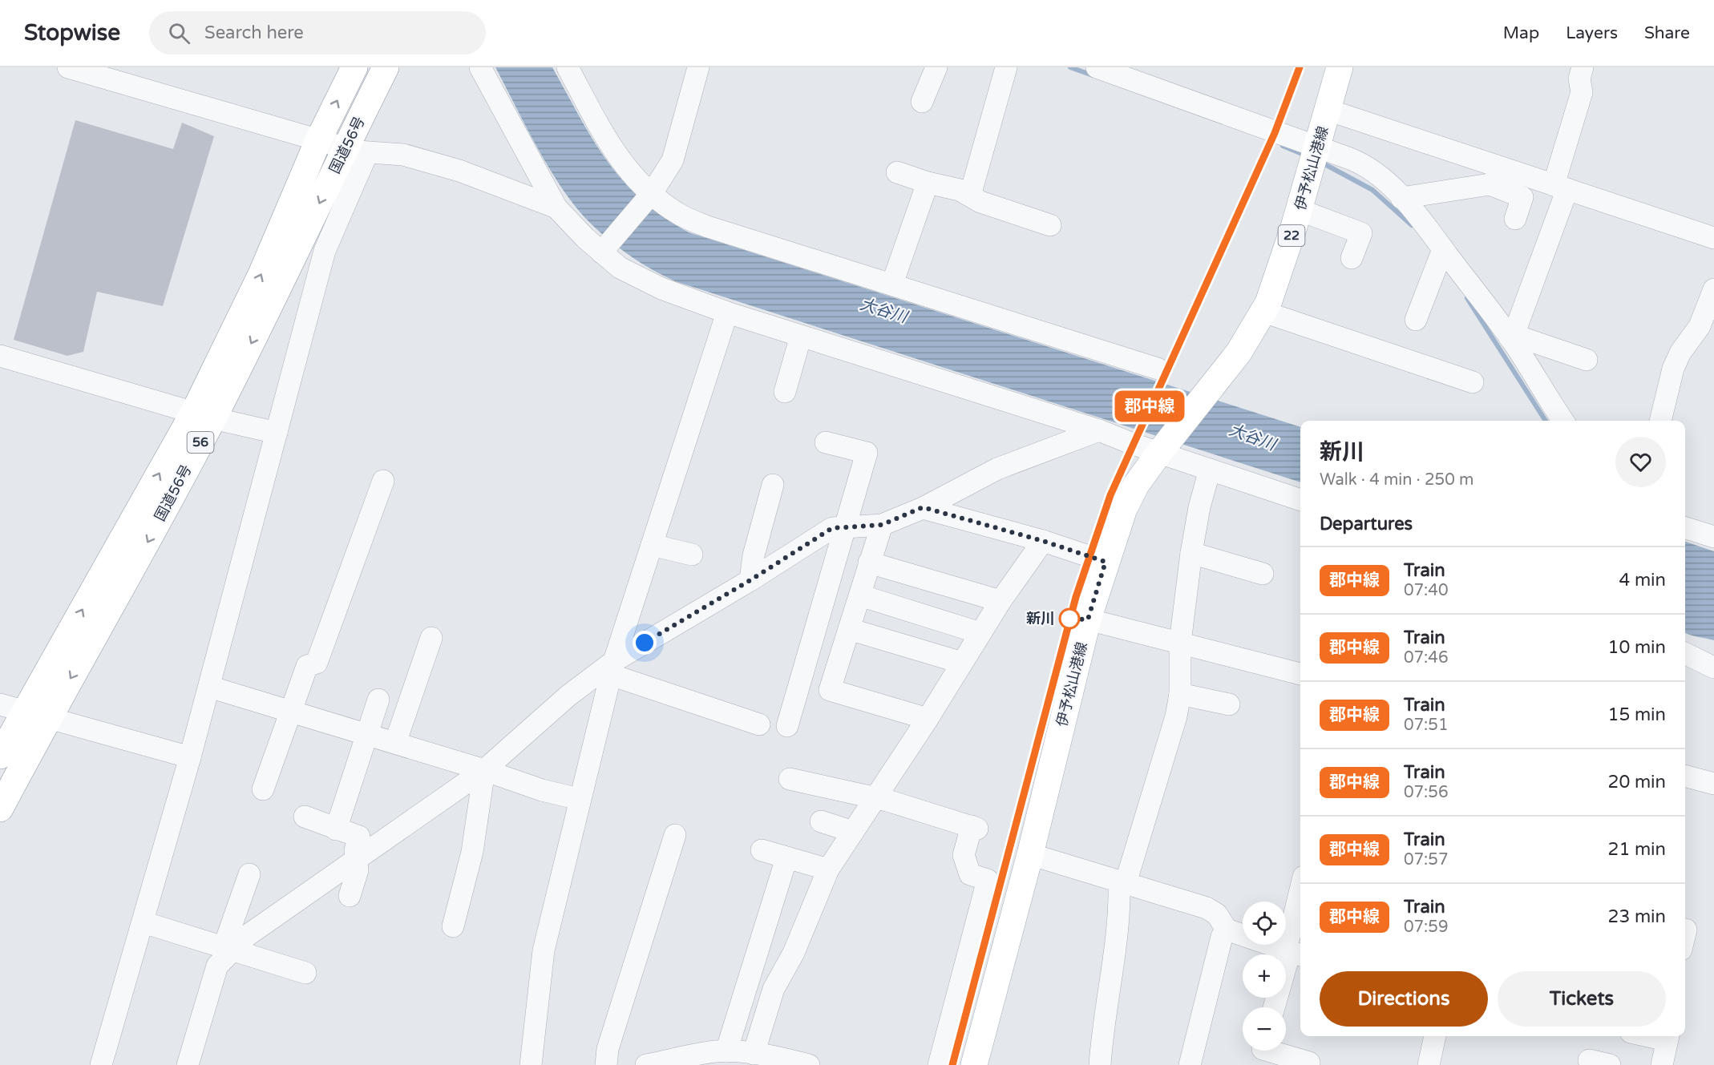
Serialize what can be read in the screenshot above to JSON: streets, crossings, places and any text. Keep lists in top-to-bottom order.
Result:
{
  "streets": {
    "main road": [
      "国道56号",
      "伊予松山港線",
      "22",
      "56"
    ]
  },
  "water": ["大谷川"],
  "places": ["新川"],
  "page": {
    "header": "Stopwise",
    "search": "Search here",
    "nav": ["Map", "Layers", "Share"],
    "on_map": "郡中線",
    "heading": [
      ["新川", "Walk · 4 min · 250 m"],
      "Departures"
    ],
    "list": [
      {
        "mark": "郡中線",
        "name": "Train",
        "note": "07:40",
        "value": "4 min"
      },
      {
        "mark": "郡中線",
        "name": "Train",
        "note": "07:46",
        "value": "10 min"
      },
      {
        "mark": "郡中線",
        "name": "Train",
        "note": "07:51",
        "value": "15 min"
      },
      {
        "mark": "郡中線",
        "name": "Train",
        "note": "07:56",
        "value": "20 min"
      },
      {
        "mark": "郡中線",
        "name": "Train",
        "note": "07:57",
        "value": "21 min"
      },
      {
        "mark": "郡中線",
        "name": "Train",
        "note": "07:59",
        "value": "23 min"
      }
    ],
    "map_buttons": ["+", "−"],
    "buttons": ["Directions", "Tickets"]
  }
}
